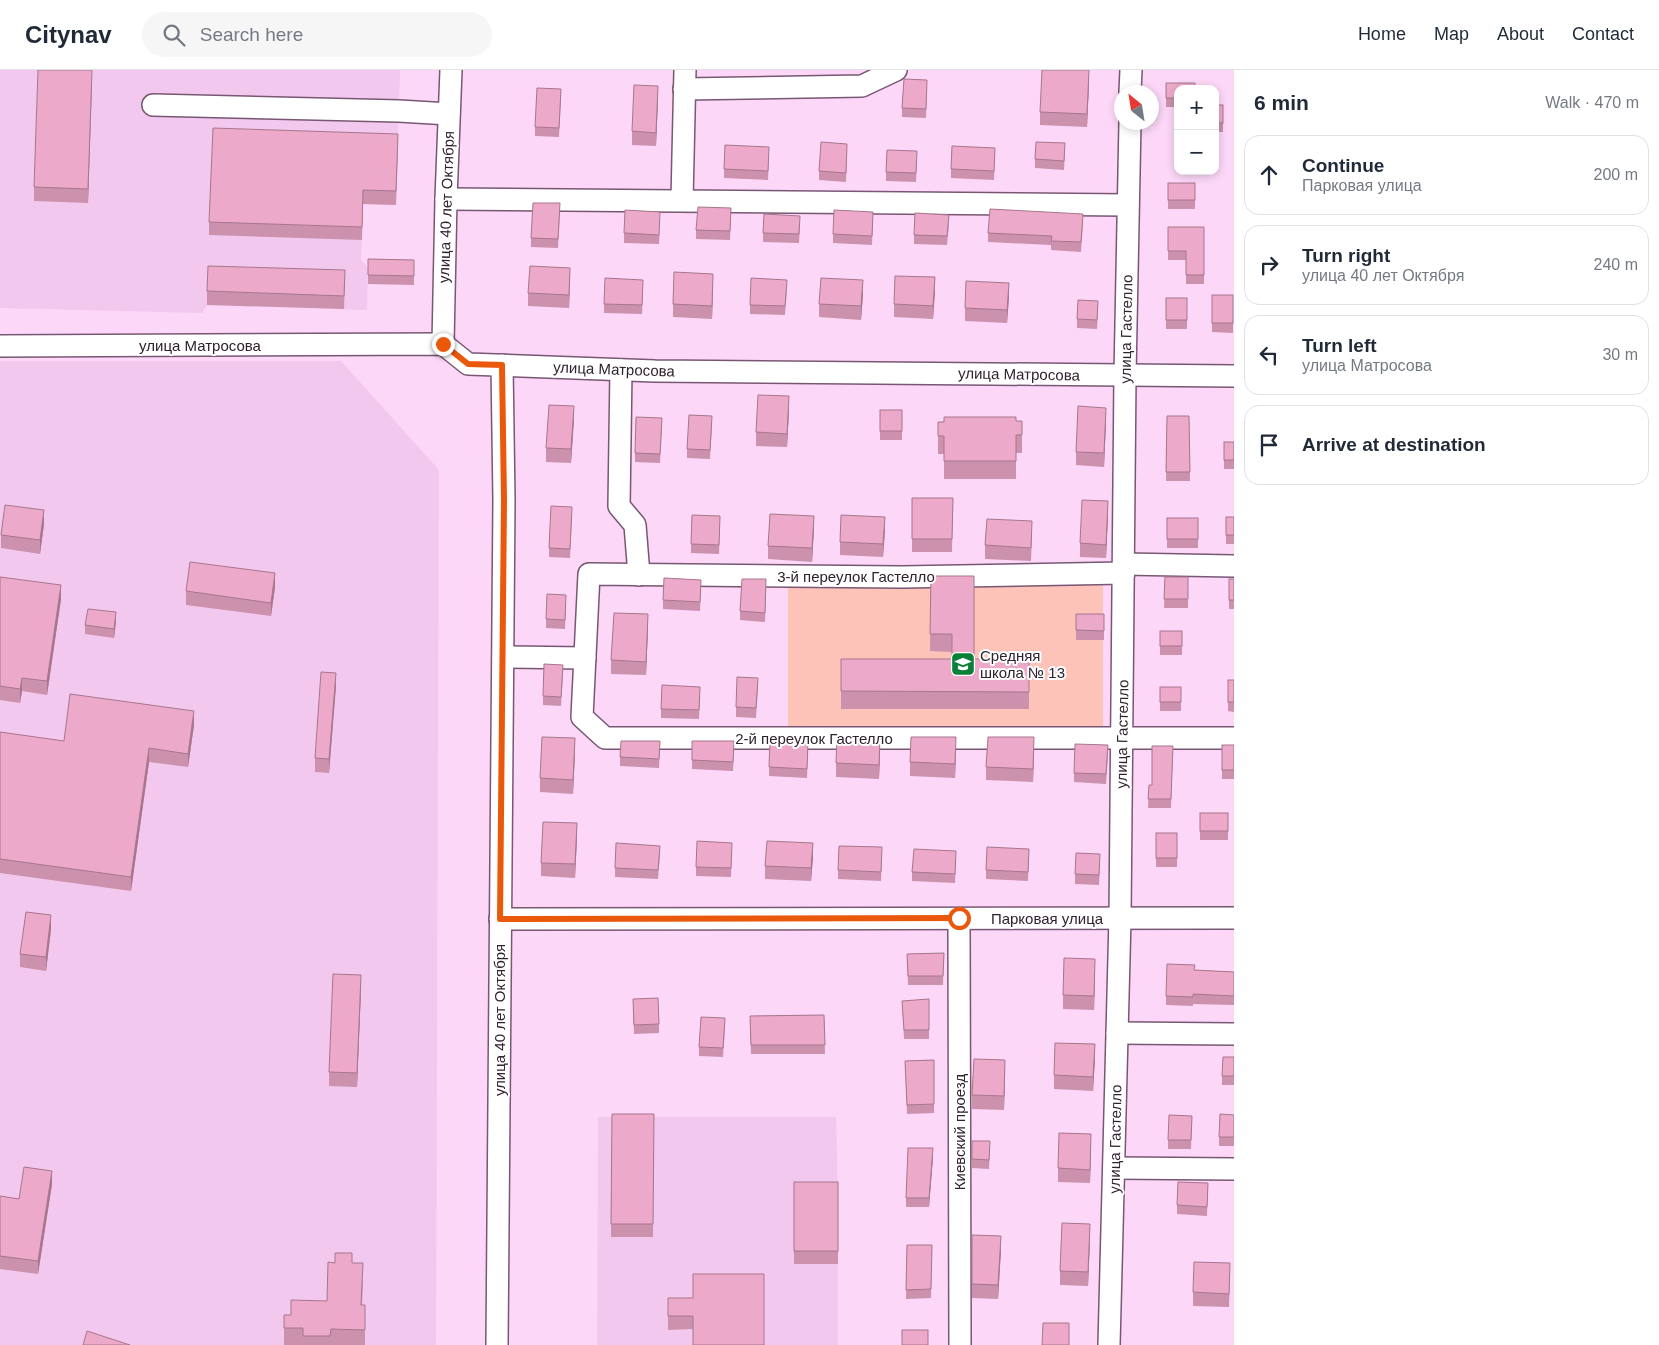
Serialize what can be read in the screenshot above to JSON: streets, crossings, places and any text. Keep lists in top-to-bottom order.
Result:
{
  "streets": {
    "street": [
      "улица 40 лет Октября",
      "улица Гастелло",
      "улица Матросова",
      "3-й переулок Гастелло",
      "2-й переулок Гастелло",
      "Парковая улица",
      "Киевский проезд"
    ]
  },
  "crossings": [
    ["улица 40 лет Октября", "улица Матросова"],
    ["улица 40 лет Октября", "Парковая улица"],
    ["улица Гастелло", "улица Матросова"],
    ["улица Гастелло", "3-й переулок Гастелло"],
    ["улица Гастелло", "2-й переулок Гастелло"],
    ["улица Гастелло", "Парковая улица"],
    ["3-й переулок Гастелло", "2-й переулок Гастелло"],
    ["Парковая улица", "Киевский проезд"]
  ],
  "places": {
    "school or university": ["Средняя школа № 13"]
  },
  "north": "top left",
  "page": {
    "header": "Citynav",
    "search": "Search here",
    "nav": [
      "Home",
      "Map",
      "About",
      "Contact"
    ],
    "heading": ["6 min", "Walk · 470 m"],
    "map_buttons": ["+", "−"],
    "list": [
      ["Continue", "Парковая улица", "200 m"],
      ["Turn right", "улица 40 лет Октября", "240 m"],
      ["Turn left", "улица Матросова", "30 m"],
      "Arrive at destination"
    ]
  }
}
